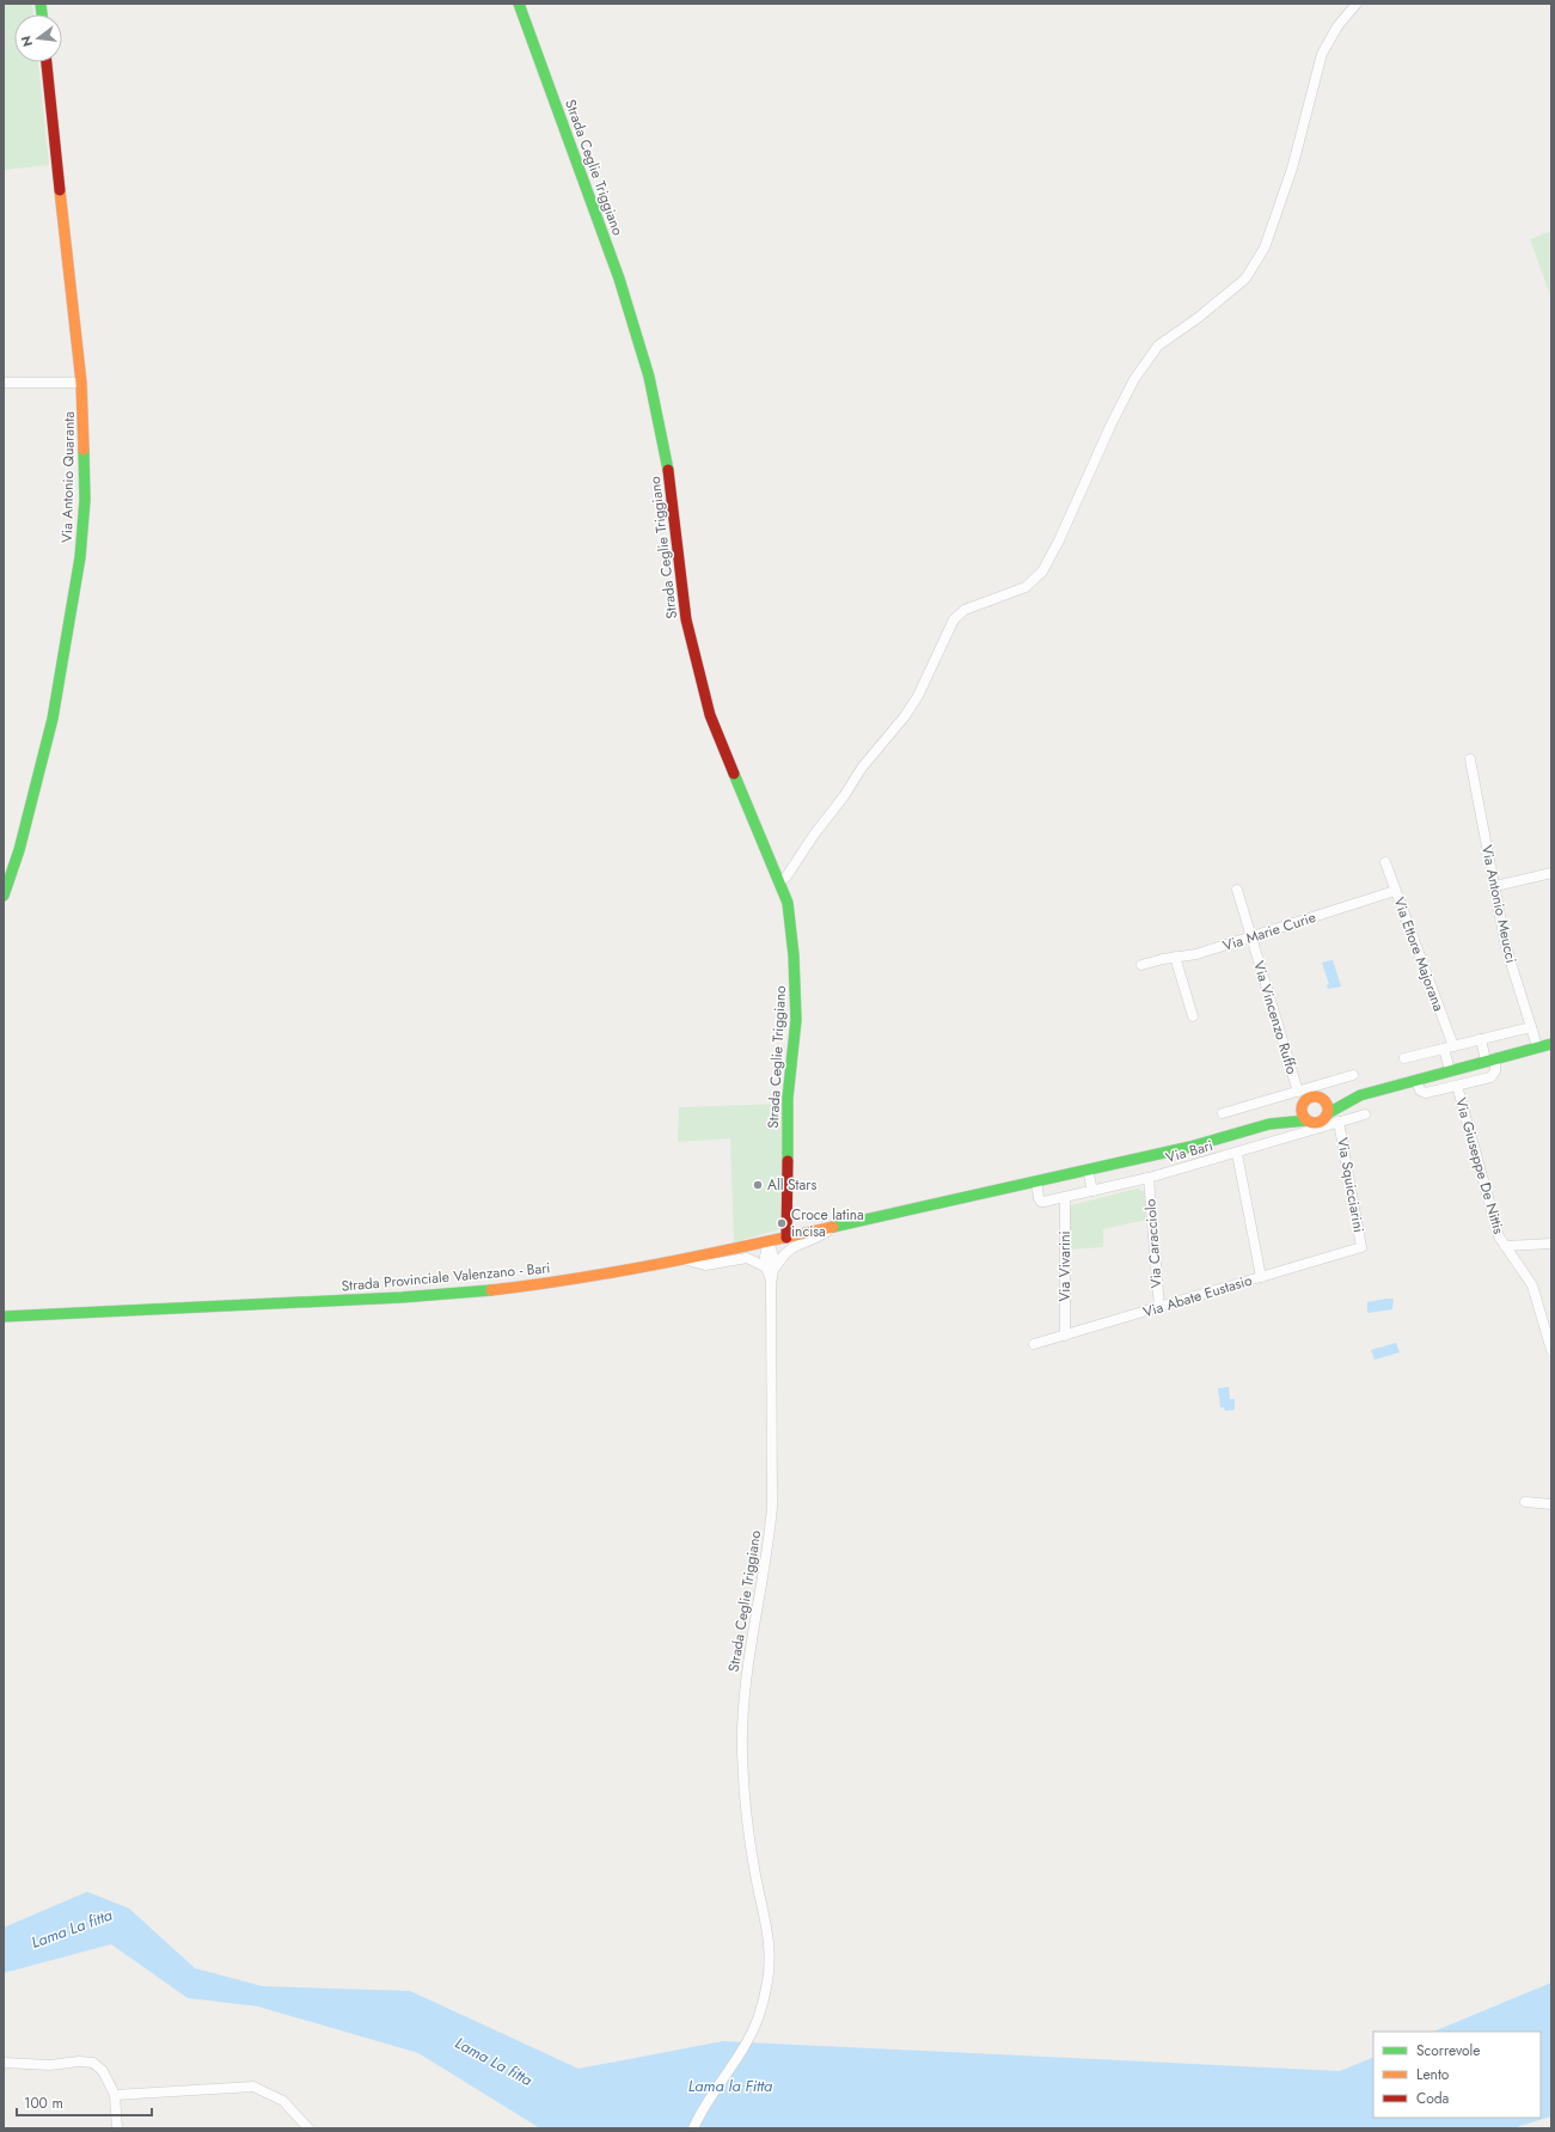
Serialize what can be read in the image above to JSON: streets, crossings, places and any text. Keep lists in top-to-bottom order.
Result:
{
  "streets": {
    "street": [
      "Strada Ceglie Triggiano",
      "Via Antonio Quaranta",
      "Via Antonio Meucci",
      "Via Marie Curie",
      "Via Ettore Majorana",
      "Via Vincenzo Ruffo",
      "Via Bari",
      "Via Giuseppe De Nittis",
      "Via Squicciarini",
      "Via Caracciolo",
      "Via Vivarini",
      "Strada Provinciale Valenzano - Bari",
      "Via Abate Eustasio"
    ]
  },
  "crossings": [
    ["Strada Ceglie Triggiano", "Strada Provinciale Valenzano - Bari"],
    ["Via Antonio Meucci", "Via Bari"],
    ["Via Marie Curie", "Via Ettore Majorana"],
    ["Via Marie Curie", "Via Vincenzo Ruffo"],
    ["Via Ettore Majorana", "Via Bari"],
    ["Via Vincenzo Ruffo", "Via Bari"],
    ["Via Bari", "Via Squicciarini"],
    ["Via Bari", "Via Caracciolo"],
    ["Via Bari", "Via Vivarini"],
    ["Via Bari", "Strada Provinciale Valenzano - Bari"],
    ["Via Squicciarini", "Via Abate Eustasio"],
    ["Via Caracciolo", "Via Abate Eustasio"],
    ["Via Vivarini", "Via Abate Eustasio"]
  ],
  "water": ["Lama La fitta", "Lama la Fitta"],
  "places": ["All Stars", "Croce latina incisa"],
  "legend": ["Scorrevole", "Lento", "Coda"],
  "scale_bar": "100 m",
  "north": "left"
}
